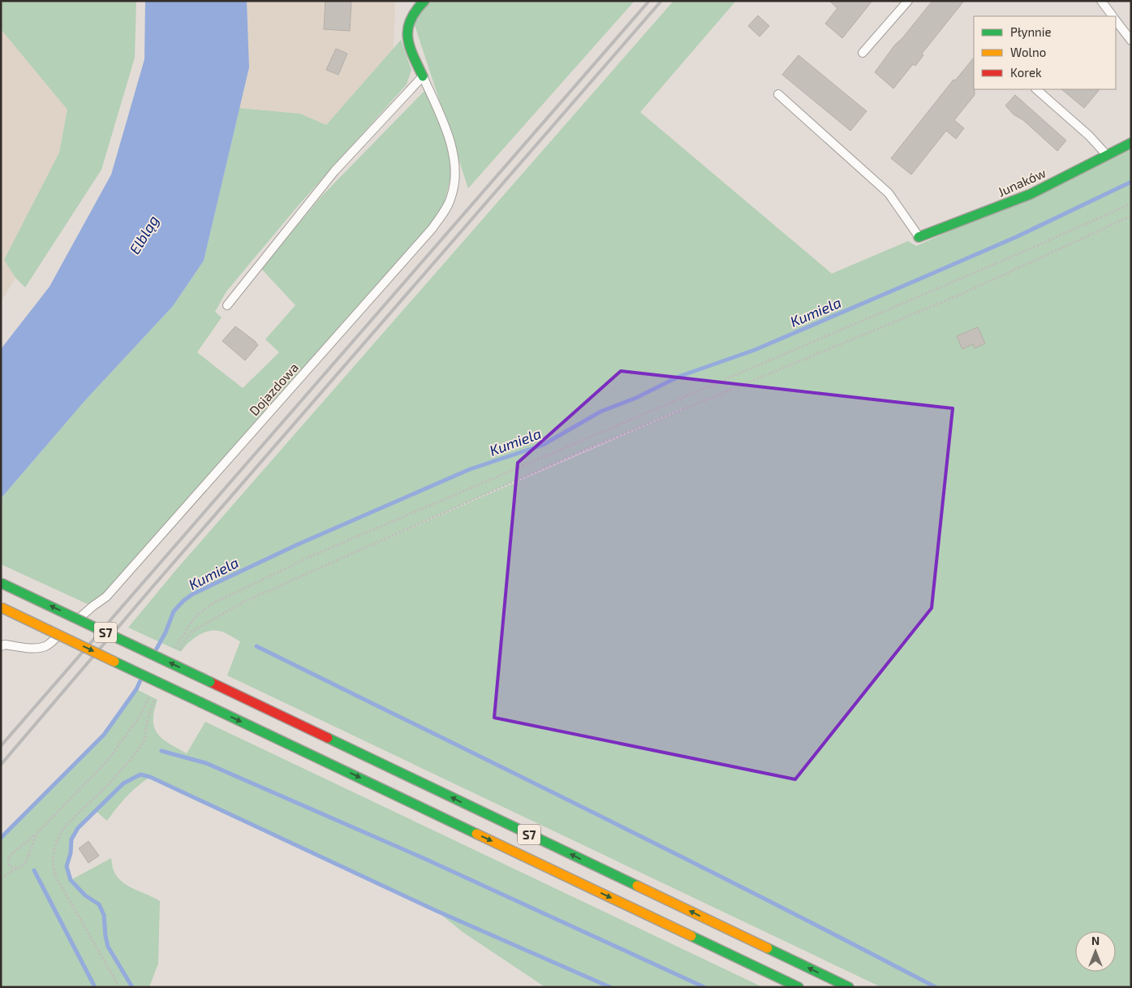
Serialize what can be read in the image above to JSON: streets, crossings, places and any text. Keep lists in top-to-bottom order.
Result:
{
  "streets": {
    "main road": ["Junaków", "Dojazdowa", "S7"]
  },
  "water": ["Elbląg", "Kumiela"],
  "legend": ["Płynnie", "Wolno", "Korek"],
  "north": "top"
}
